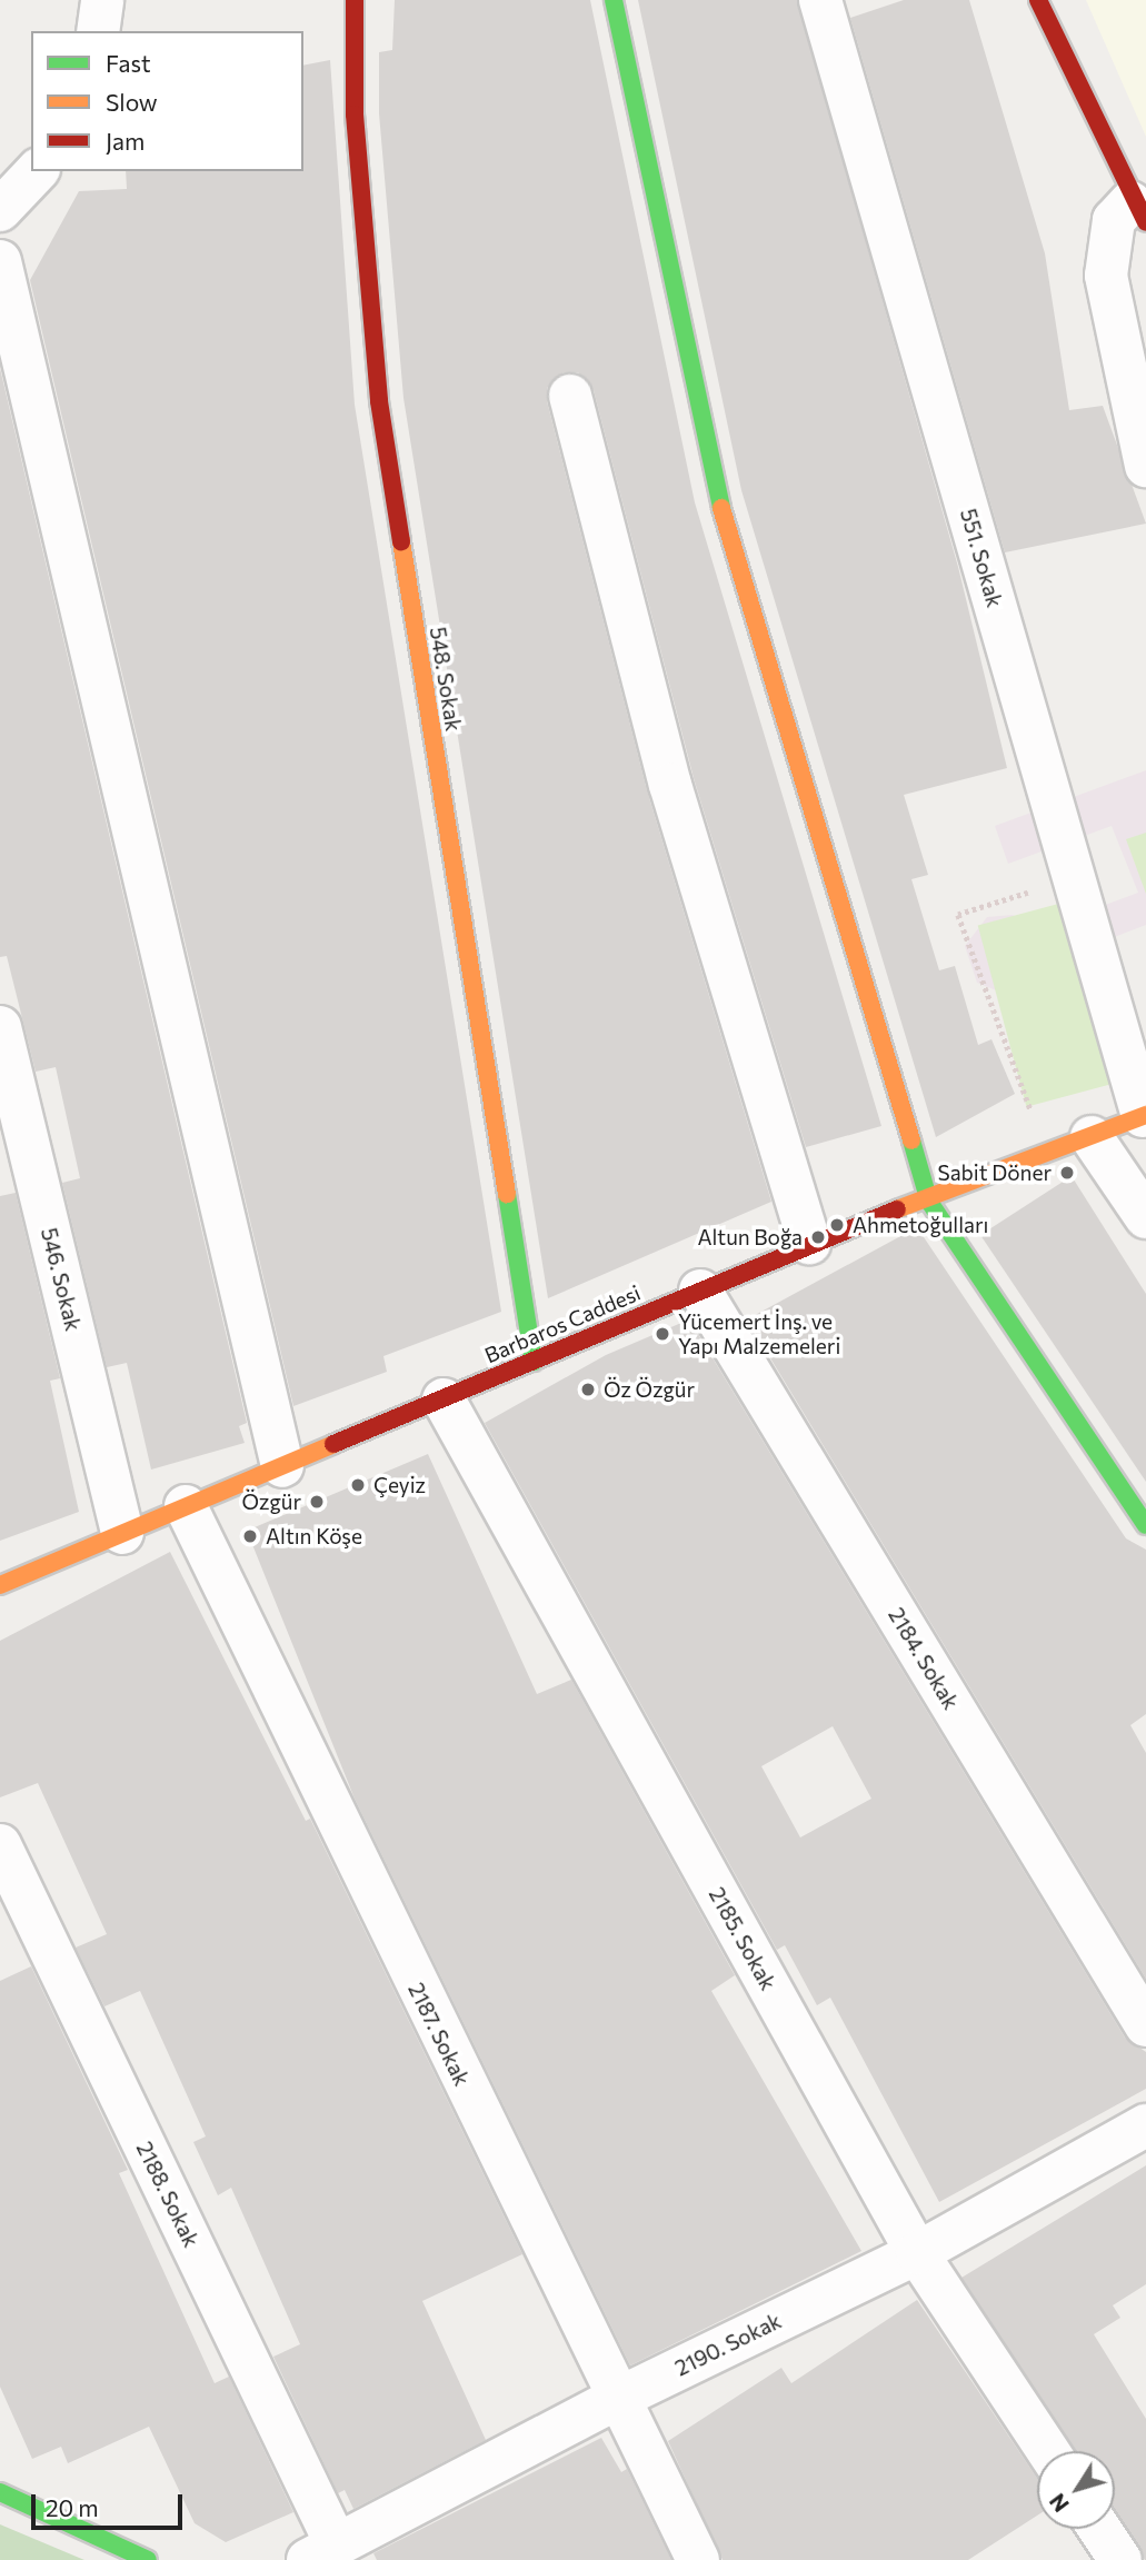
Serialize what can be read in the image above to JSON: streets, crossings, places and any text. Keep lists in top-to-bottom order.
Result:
{
  "streets": {
    "street": [
      "551. Sokak",
      "548. Sokak",
      "546. Sokak",
      "Barbaros Caddesi",
      "2184. Sokak",
      "2185. Sokak",
      "2187. Sokak",
      "2188. Sokak",
      "2190. Sokak"
    ]
  },
  "crossings": [
    ["551. Sokak", "Barbaros Caddesi"],
    ["548. Sokak", "Barbaros Caddesi"],
    ["546. Sokak", "Barbaros Caddesi"],
    ["Barbaros Caddesi", "2184. Sokak"],
    ["Barbaros Caddesi", "2185. Sokak"],
    ["Barbaros Caddesi", "2187. Sokak"],
    ["2185. Sokak", "2190. Sokak"],
    ["2187. Sokak", "2190. Sokak"],
    ["2188. Sokak", "2190. Sokak"]
  ],
  "places": [
    "Sabit Döner",
    "Ahmetoğulları",
    "Altun Boğa",
    "Yücemert İnş. ve Yapı Malzemeleri",
    "Öz Özgür",
    "Çeyiz",
    "Özgür",
    "Altın Köşe"
  ],
  "legend": ["Fast", "Slow", "Jam"],
  "scale_bar": "20 m",
  "north": "bottom left"
}
